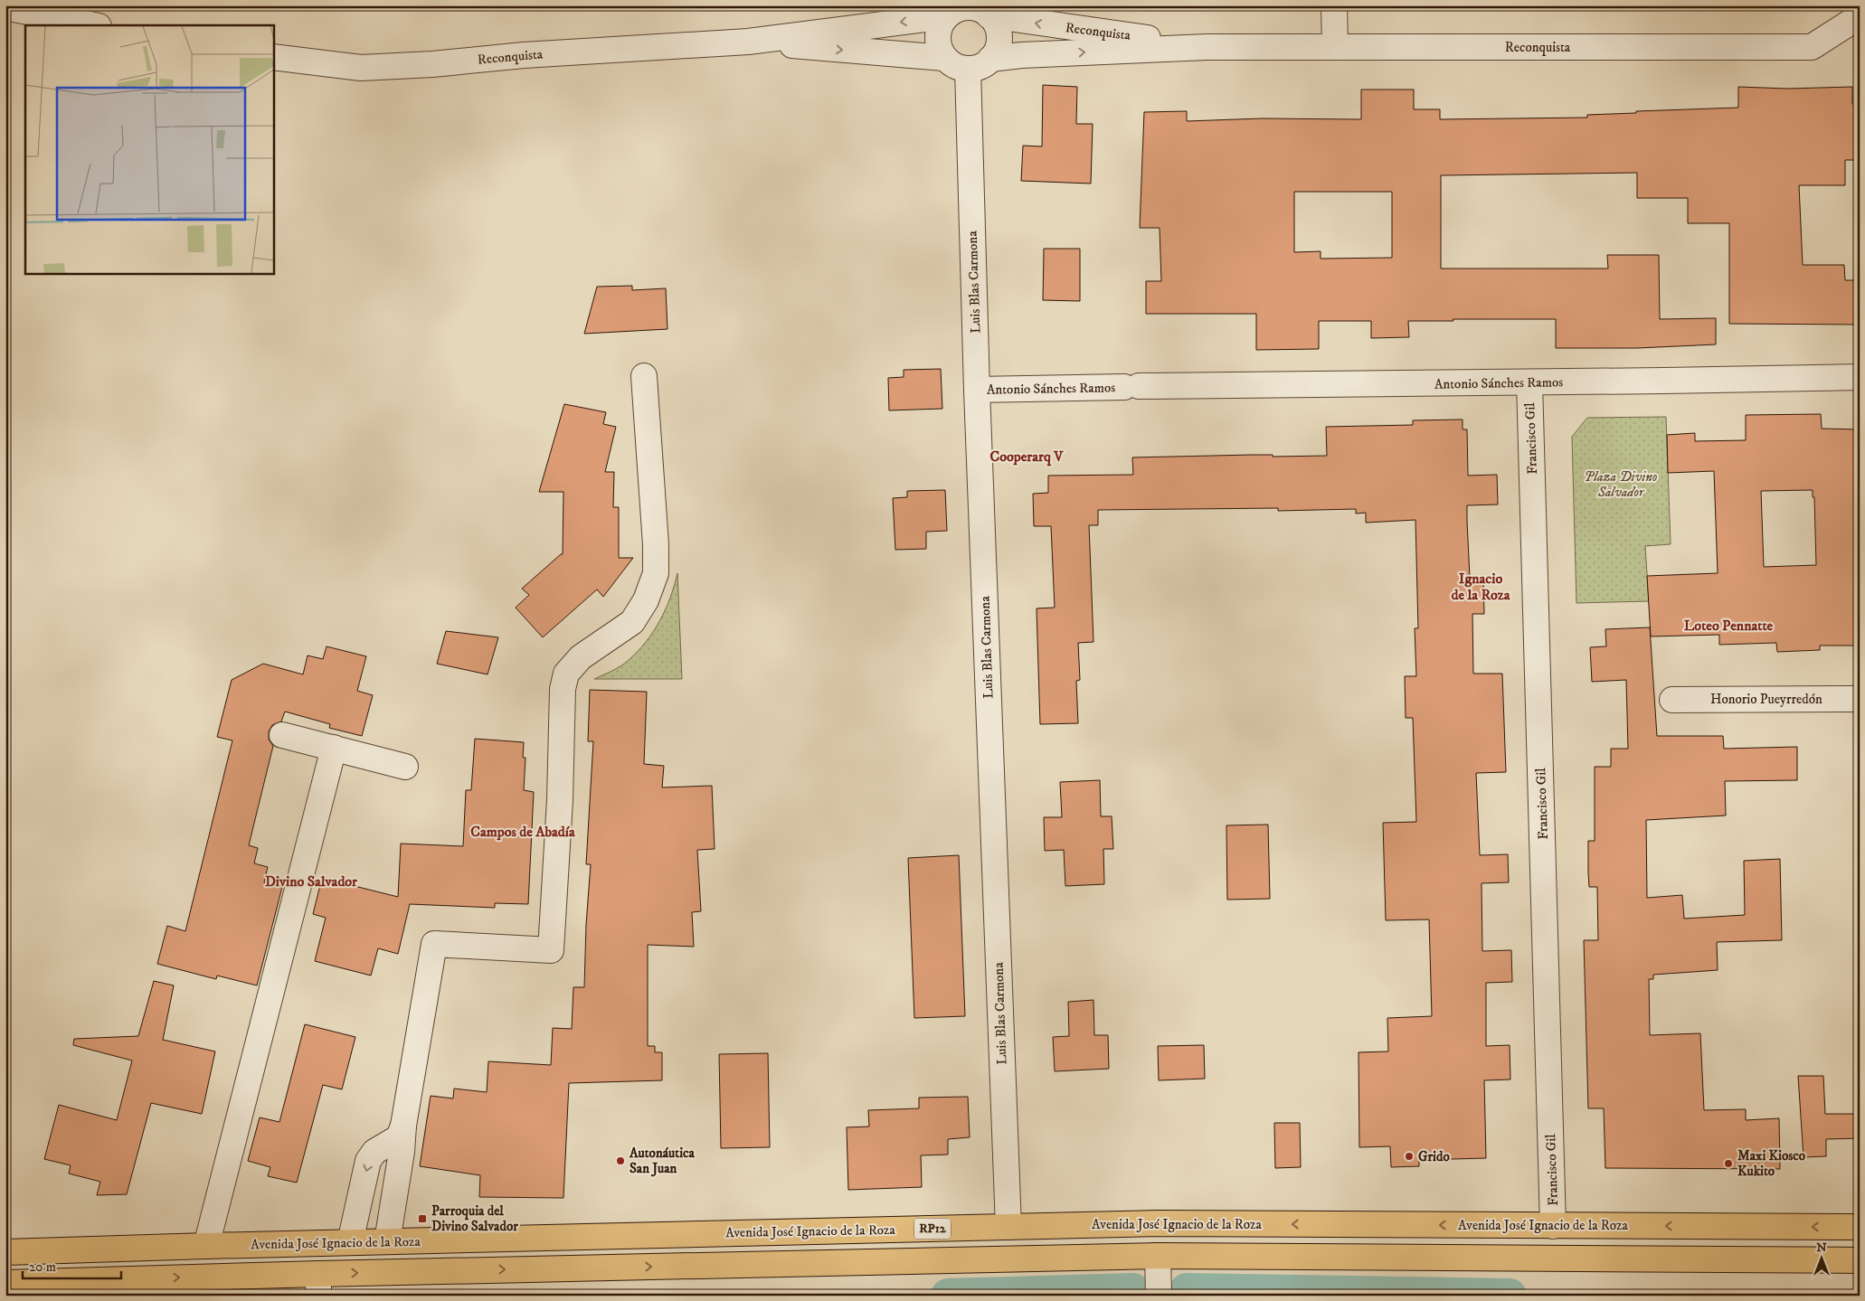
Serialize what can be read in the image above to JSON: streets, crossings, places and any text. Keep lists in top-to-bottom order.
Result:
{
  "streets": {
    "main road": ["Avenida José Ignacio de la Roza", "RP12"],
    "street": [
      "Reconquista",
      "Luis Blas Carmona",
      "Antonio Sánches Ramos",
      "Francisco Gil",
      "Honorio Pueyrredón"
    ]
  },
  "crossings": [
    ["Reconquista", "Luis Blas Carmona"],
    ["Luis Blas Carmona", "Antonio Sánches Ramos"],
    ["Luis Blas Carmona", "Avenida José Ignacio de la Roza"],
    ["Antonio Sánches Ramos", "Francisco Gil"],
    ["Francisco Gil", "Avenida José Ignacio de la Roza"]
  ],
  "districts": [
    "Cooperarq V",
    "Ignacio de la Roza",
    "Loteo Pennatte",
    "Campos de Abadía",
    "Divino Salvador"
  ],
  "parks": ["Plaza Divino Salvador"],
  "places": {
    "other": ["Grido", "Autonáutica San Juan", "Maxi Kiosco Kukito"],
    "transit": ["Parroquia del Divino Salvador"]
  },
  "scale_bar": "20 m",
  "north": "top"
}
